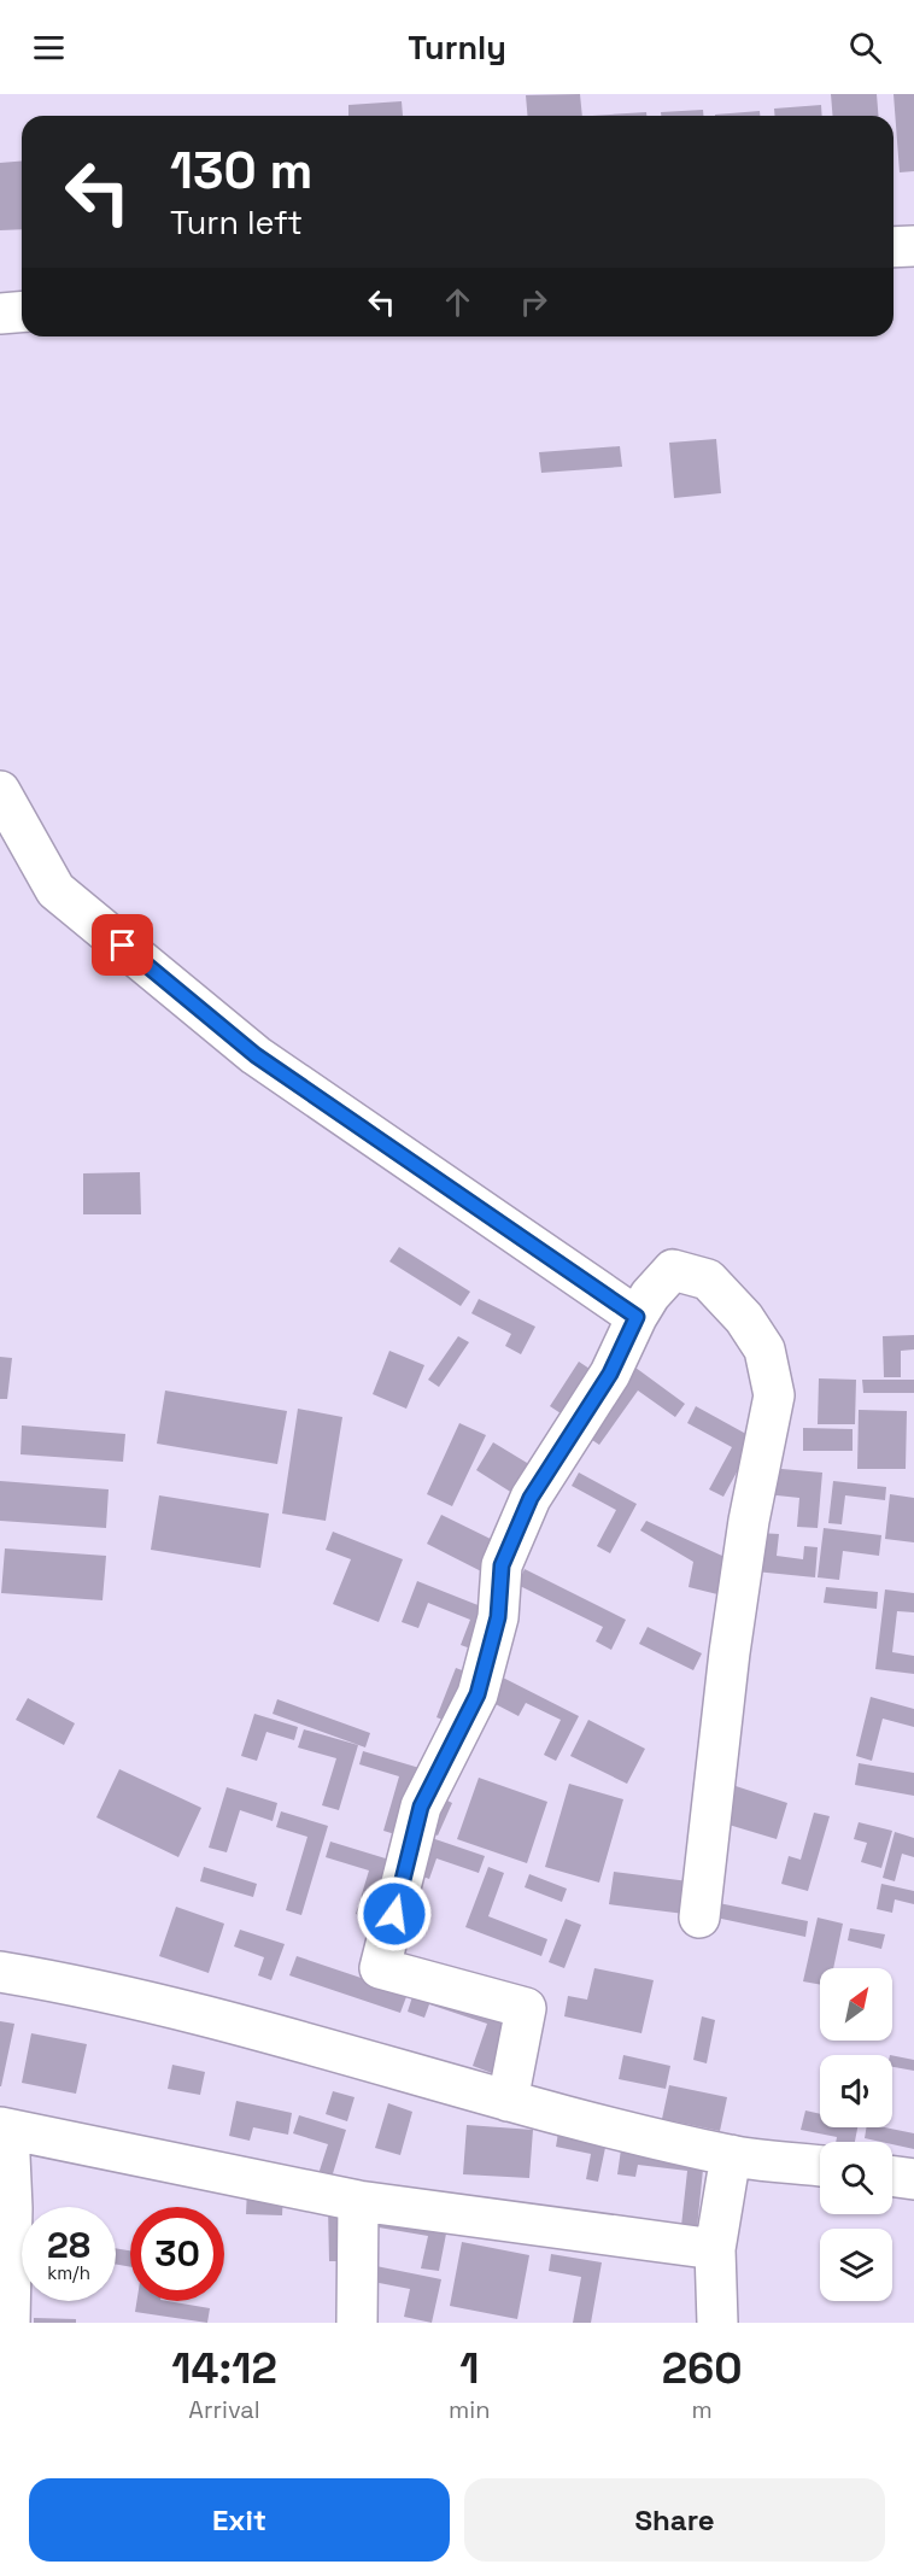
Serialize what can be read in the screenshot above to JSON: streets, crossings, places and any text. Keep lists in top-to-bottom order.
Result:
{
  "north": "top right",
  "page": {
    "header": "Turnly",
    "turn": ["130 m", "Turn left"],
    "speed": "28 km/h",
    "limit": "30",
    "eta": [
      "14:12",
      "Arrival",
      "1",
      "min",
      "260",
      "m"
    ],
    "buttons": ["Exit", "Share"]
  }
}
